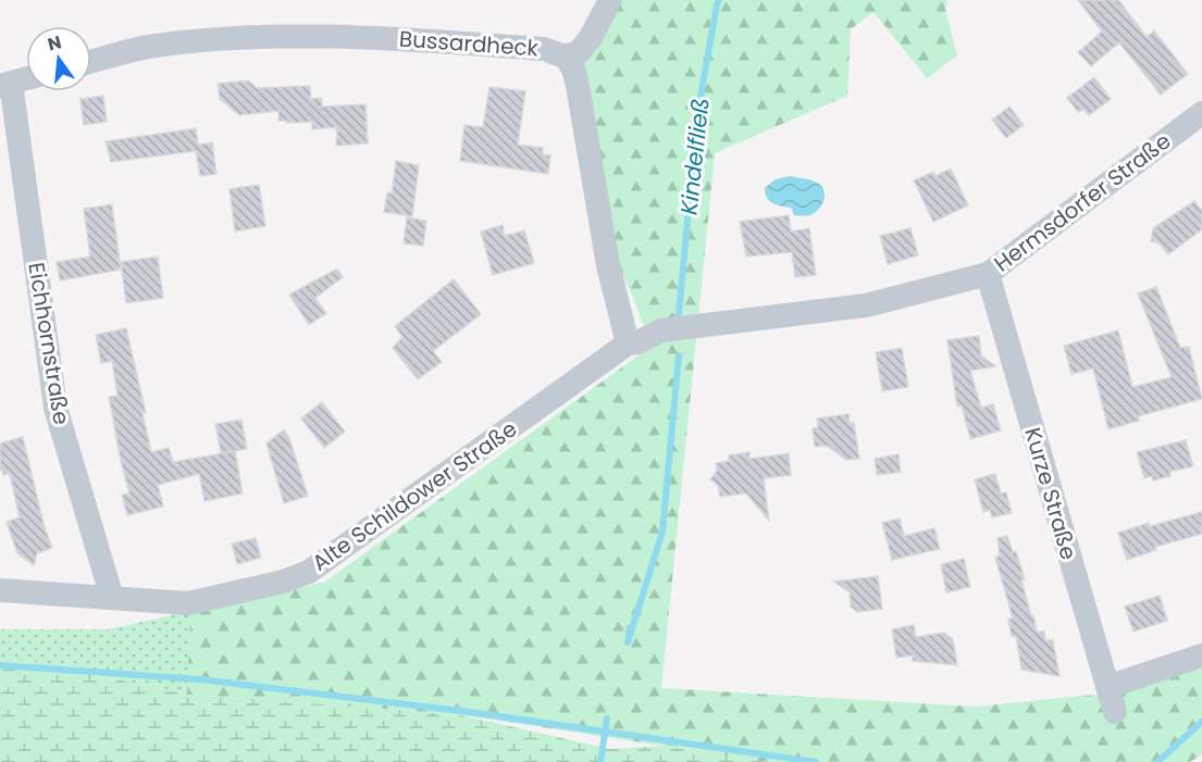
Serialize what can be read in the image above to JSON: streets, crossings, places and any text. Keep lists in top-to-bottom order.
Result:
{
  "streets": {
    "street": [
      "Bussardheck",
      "Hermsdorfer Straße",
      "Eichhornstraße",
      "Kurze Straße",
      "Alte Schildower Straße"
    ]
  },
  "crossings": [
    ["Bussardheck", "Alte Schildower Straße"],
    ["Hermsdorfer Straße", "Kurze Straße"],
    ["Hermsdorfer Straße", "Alte Schildower Straße"],
    ["Eichhornstraße", "Alte Schildower Straße"]
  ],
  "water": ["Kindelfließ"],
  "north": "top"
}
